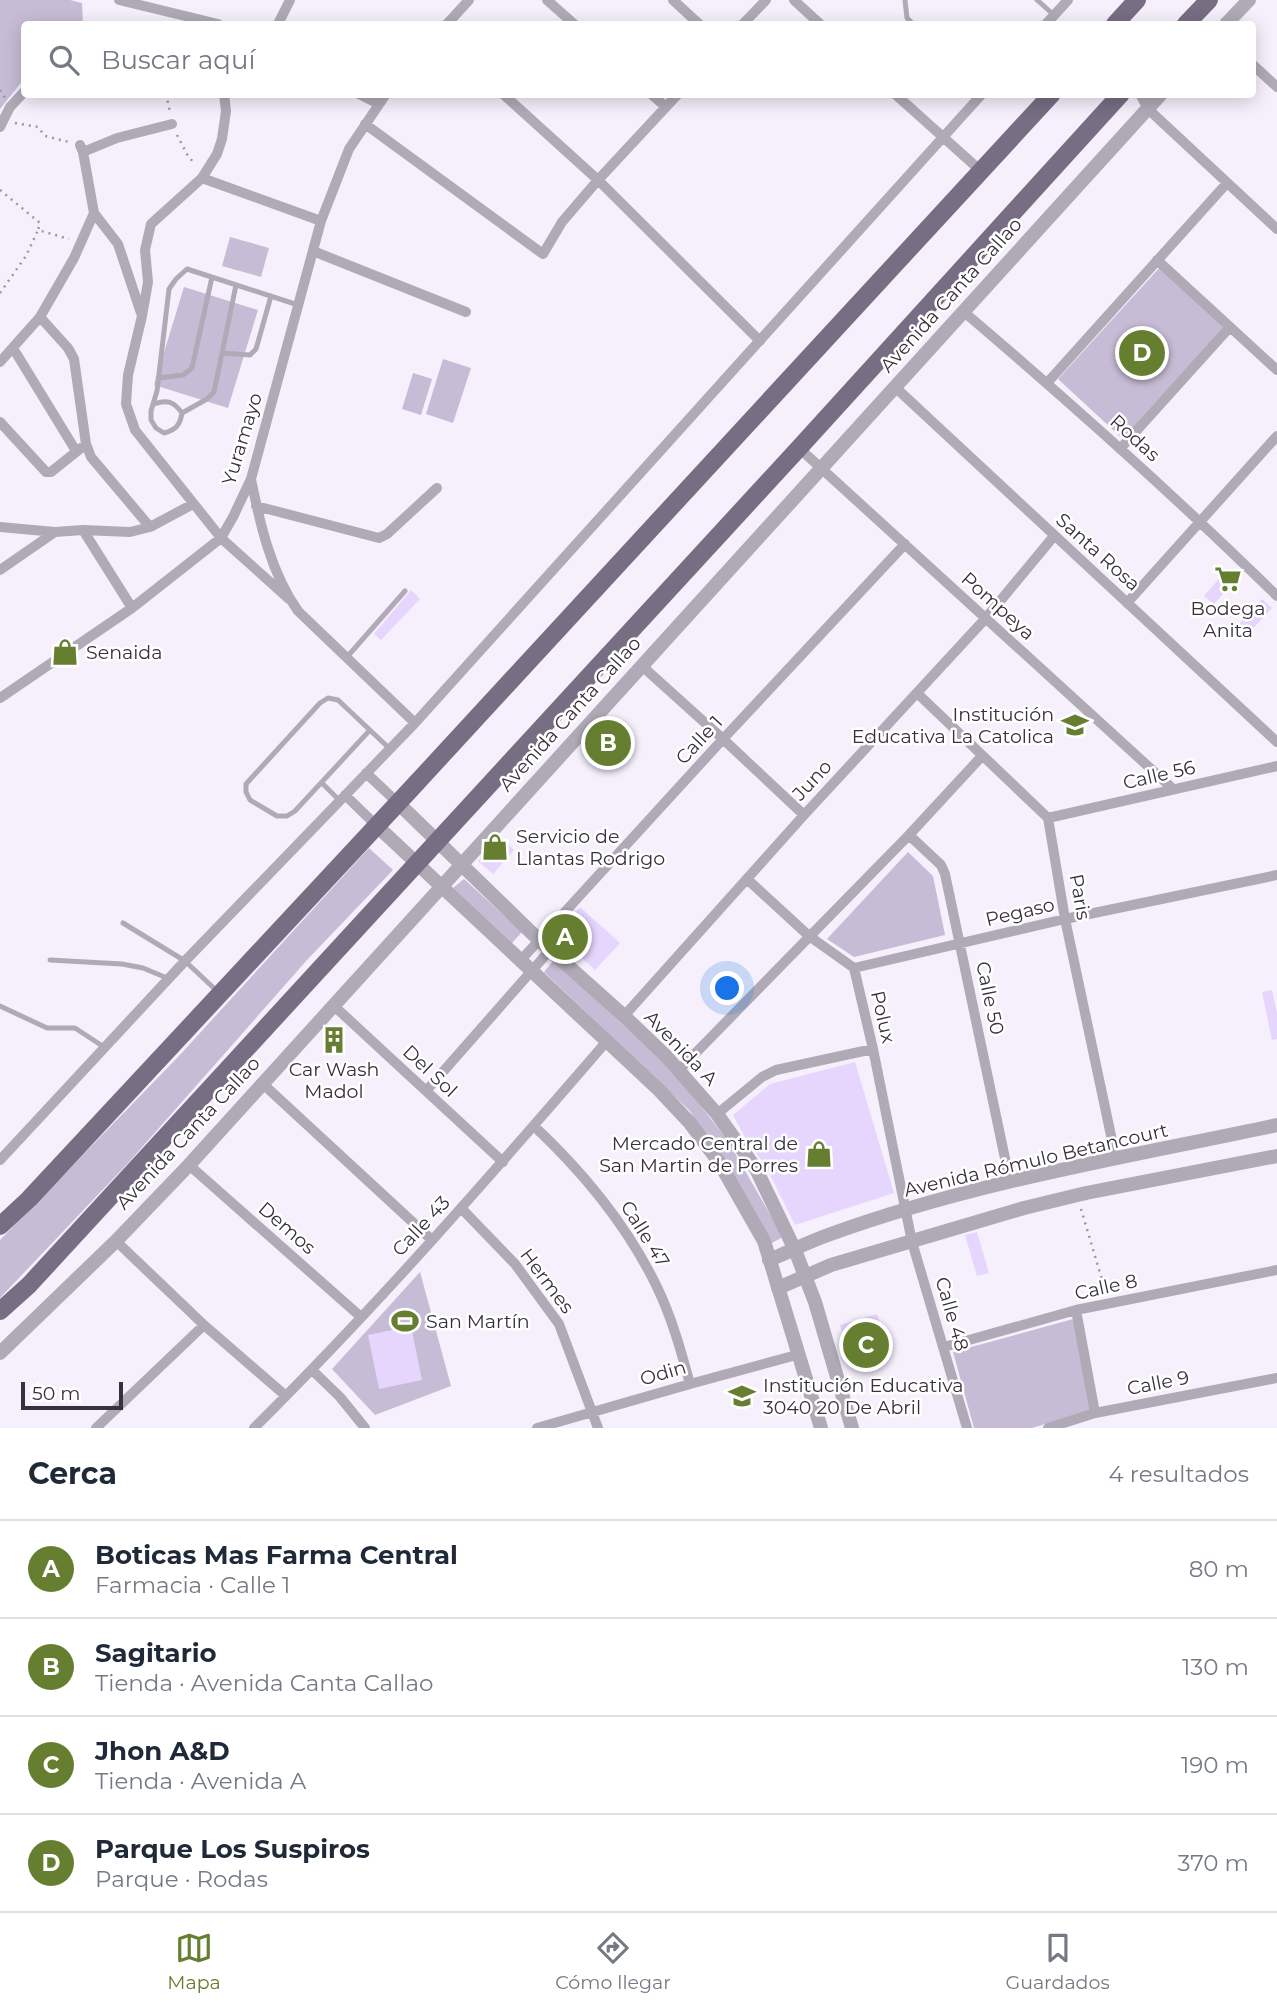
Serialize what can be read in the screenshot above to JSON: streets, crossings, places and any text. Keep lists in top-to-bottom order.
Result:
{
  "streets": {
    "main road": ["Avenida Canta Callao"],
    "street": [
      "Rodas",
      "Yuramayo",
      "Santa Rosa",
      "Pompeya",
      "Calle 1",
      "Calle 56",
      "Juno",
      "Paris",
      "Pegaso",
      "Calle 50",
      "Polux",
      "Avenida A",
      "Del Sol",
      "Avenida Rómulo Betancourt",
      "Calle 43",
      "Demos",
      "Calle 47",
      "Hermes",
      "Calle 8",
      "Calle 48",
      "Odin",
      "Calle 9"
    ]
  },
  "crossings": [
    ["Avenida Canta Callao", "Rodas"],
    ["Avenida Canta Callao", "Santa Rosa"],
    ["Avenida Canta Callao", "Pompeya"],
    ["Avenida Canta Callao", "Avenida A"],
    ["Avenida Canta Callao", "Del Sol"],
    ["Avenida Canta Callao", "Demos"],
    ["Santa Rosa", "Juno"],
    ["Pompeya", "Calle 1"],
    ["Pompeya", "Calle 56"],
    ["Pompeya", "Juno"],
    ["Calle 1", "Avenida A"],
    ["Calle 1", "Del Sol"],
    ["Calle 56", "Paris"],
    ["Juno", "Polux"],
    ["Juno", "Avenida A"],
    ["Paris", "Pegaso"],
    ["Paris", "Avenida Rómulo Betancourt"],
    ["Pegaso", "Calle 50"],
    ["Pegaso", "Polux"],
    ["Calle 50", "Avenida Rómulo Betancourt"],
    ["Polux", "Avenida Rómulo Betancourt"],
    ["Polux", "Calle 48"],
    ["Avenida A", "Avenida Rómulo Betancourt"],
    ["Del Sol", "Calle 43"],
    ["Avenida Rómulo Betancourt", "Calle 48"],
    ["Calle 43", "Demos"],
    ["Calle 43", "Calle 47"],
    ["Calle 43", "Hermes"],
    ["Calle 47", "Odin"],
    ["Hermes", "Odin"],
    ["Calle 8", "Calle 48"]
  ],
  "places": {
    "supermarket": ["Bodega Anita"],
    "shop": ["Senaida", "Servicio de Llantas Rodrigo", "Mercado Central de San Martin de Porres"],
    "school or university": ["Institución Educativa La Catolica", "Institución Educativa 3040 20 De Abril"],
    "building": ["Car Wash Madol"],
    "sports": ["San Martín"]
  },
  "scale_bar": "50 m",
  "page": {
    "search": "Buscar aquí",
    "pins": [
      "D",
      "B",
      "A",
      "C"
    ],
    "scale": "50 m",
    "heading": ["Cerca", "4 resultados"],
    "list": [
      {
        "mark": "A",
        "name": "Boticas Mas Farma Central",
        "note": "Farmacia · Calle 1",
        "value": "80 m"
      },
      {
        "mark": "B",
        "name": "Sagitario",
        "note": "Tienda · Avenida Canta Callao",
        "value": "130 m"
      },
      {
        "mark": "C",
        "name": "Jhon A&D",
        "note": "Tienda · Avenida A",
        "value": "190 m"
      },
      {
        "mark": "D",
        "name": "Parque Los Suspiros",
        "note": "Parque · Rodas",
        "value": "370 m"
      }
    ],
    "nav": ["Mapa", "Cómo llegar", "Guardados"]
  }
}
